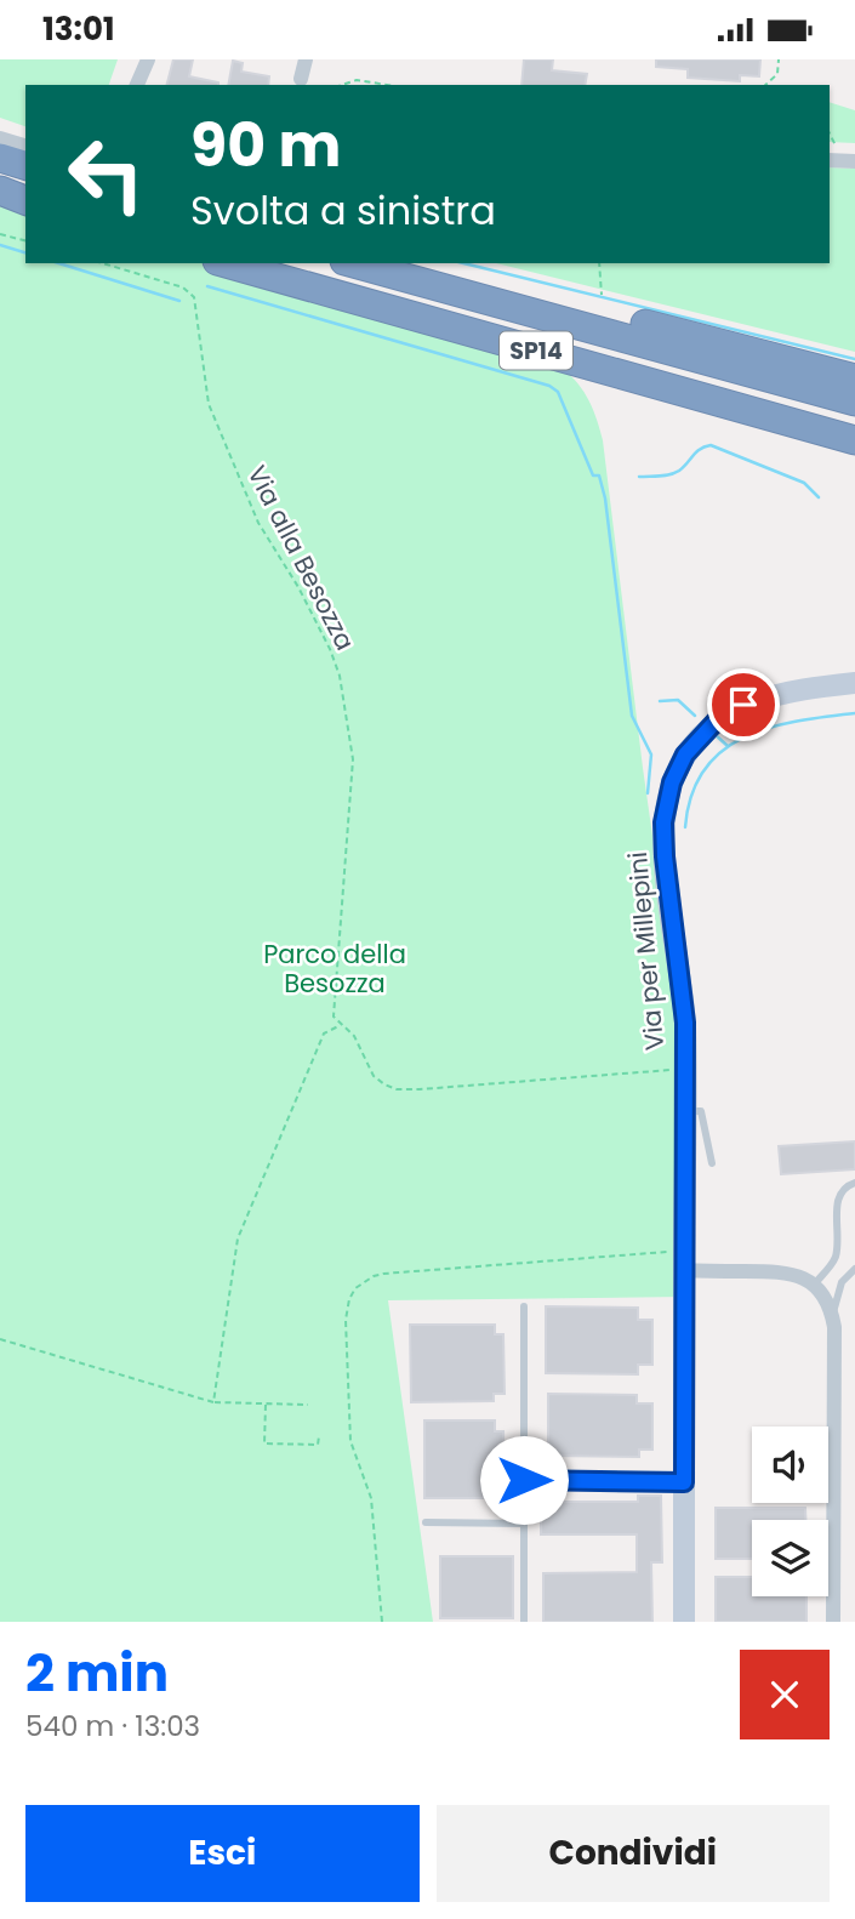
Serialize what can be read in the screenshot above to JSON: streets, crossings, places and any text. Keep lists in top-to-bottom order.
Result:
{
  "streets": {
    "highway": ["SP14"],
    "street": ["Via per Millepini"],
    "path": ["Via alla Besozza"]
  },
  "parks": ["Parco della Besozza"],
  "page": {
    "status": "13:01",
    "turn": ["90 m", "Svolta a sinistra"],
    "heading": ["2 min", "540 m · 13:03"],
    "buttons": ["Esci", "Condividi"]
  }
}
